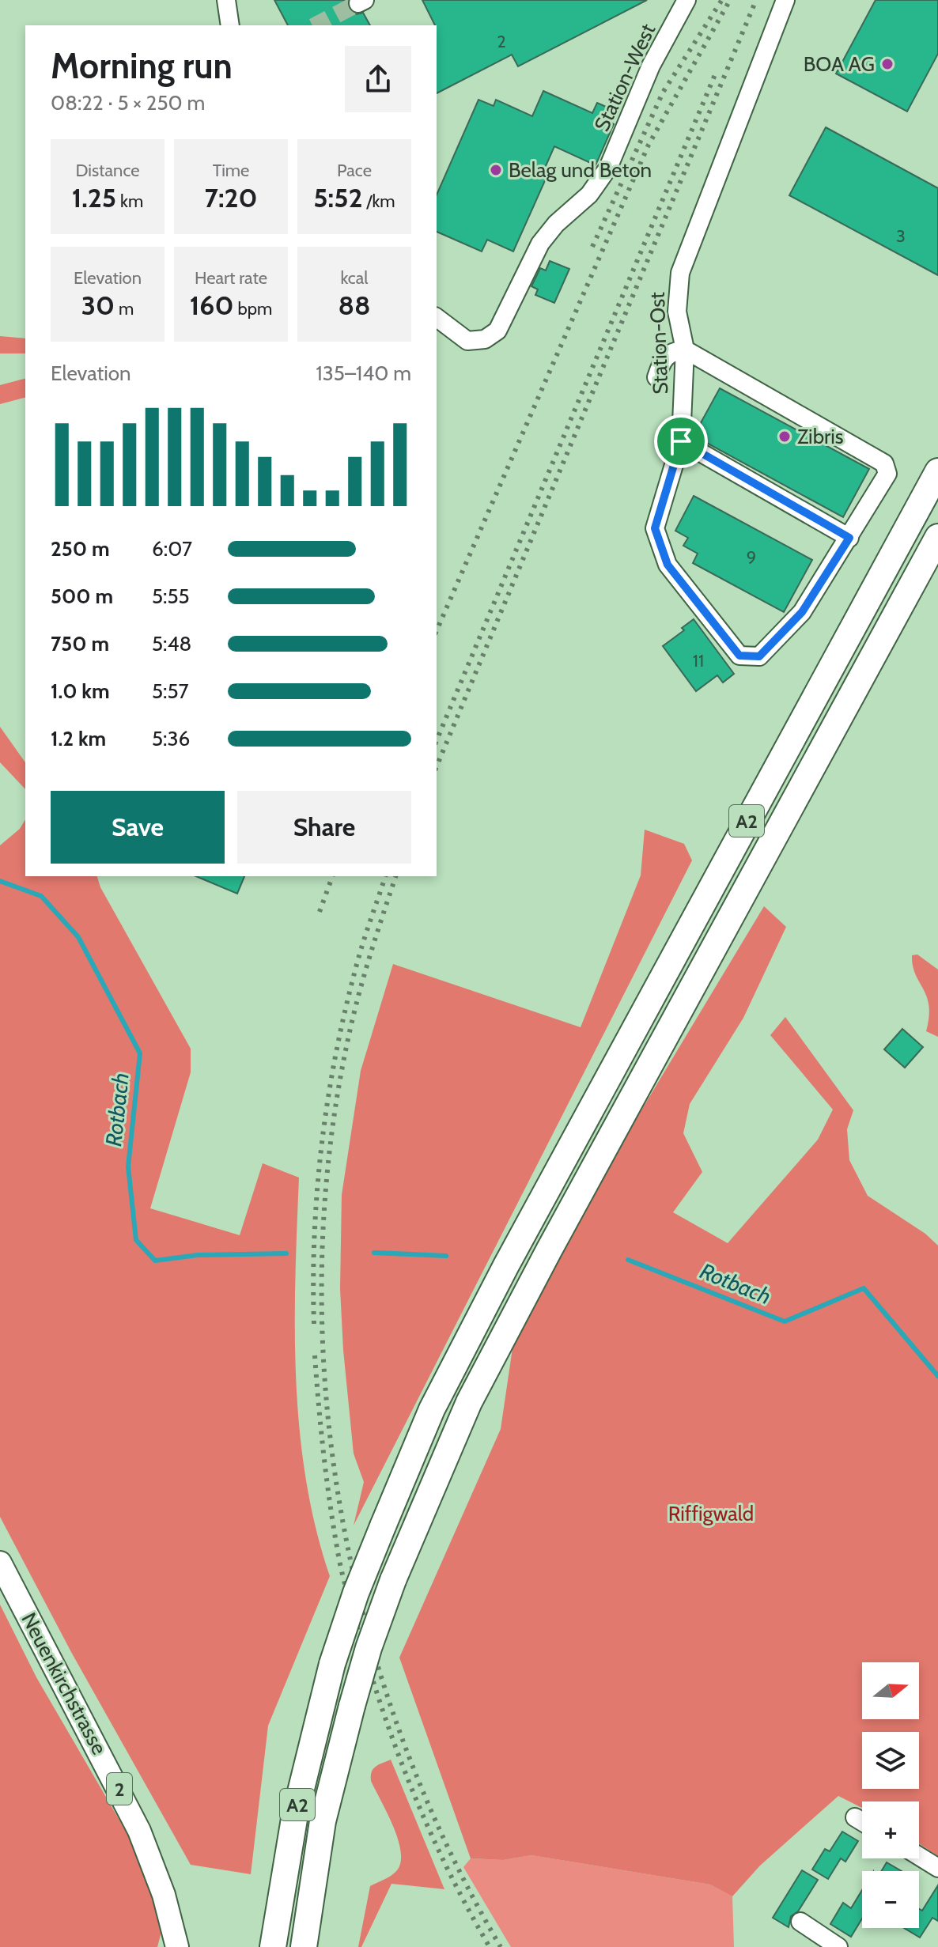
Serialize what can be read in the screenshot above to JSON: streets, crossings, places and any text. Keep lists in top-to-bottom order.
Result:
{
  "streets": {
    "highway": ["A2"],
    "main road": ["Neuenkirchstrasse", "2"],
    "street": ["Station-West", "Station-Ost"]
  },
  "water": ["Rotbach"],
  "parks": ["Riffigwald"],
  "places": ["BOA AG", "Belag und Beton", "Zibris"],
  "house_numbers": [
    "2",
    "3",
    "9",
    "11"
  ],
  "north": "right",
  "page": {
    "heading": ["Morning run", "08:22 · 5 × 250 m"],
    "stats": [
      ["Distance", "1.25 km"],
      ["Time", "7:20"],
      ["Pace", "5:52 /km"],
      ["Elevation", "30 m"],
      ["Heart rate", "160 bpm"],
      ["kcal", "88"]
    ],
    "chart": ["Elevation", "135–140 m"],
    "list": [
      {
        "name": "250 m",
        "note": "6:07"
      },
      {
        "name": "500 m",
        "note": "5:55"
      },
      {
        "name": "750 m",
        "note": "5:48"
      },
      {
        "name": "1.0 km",
        "note": "5:57"
      },
      {
        "name": "1.2 km",
        "note": "5:36"
      }
    ],
    "buttons": ["Save", "Share"],
    "map_buttons": ["+", "−"]
  }
}
